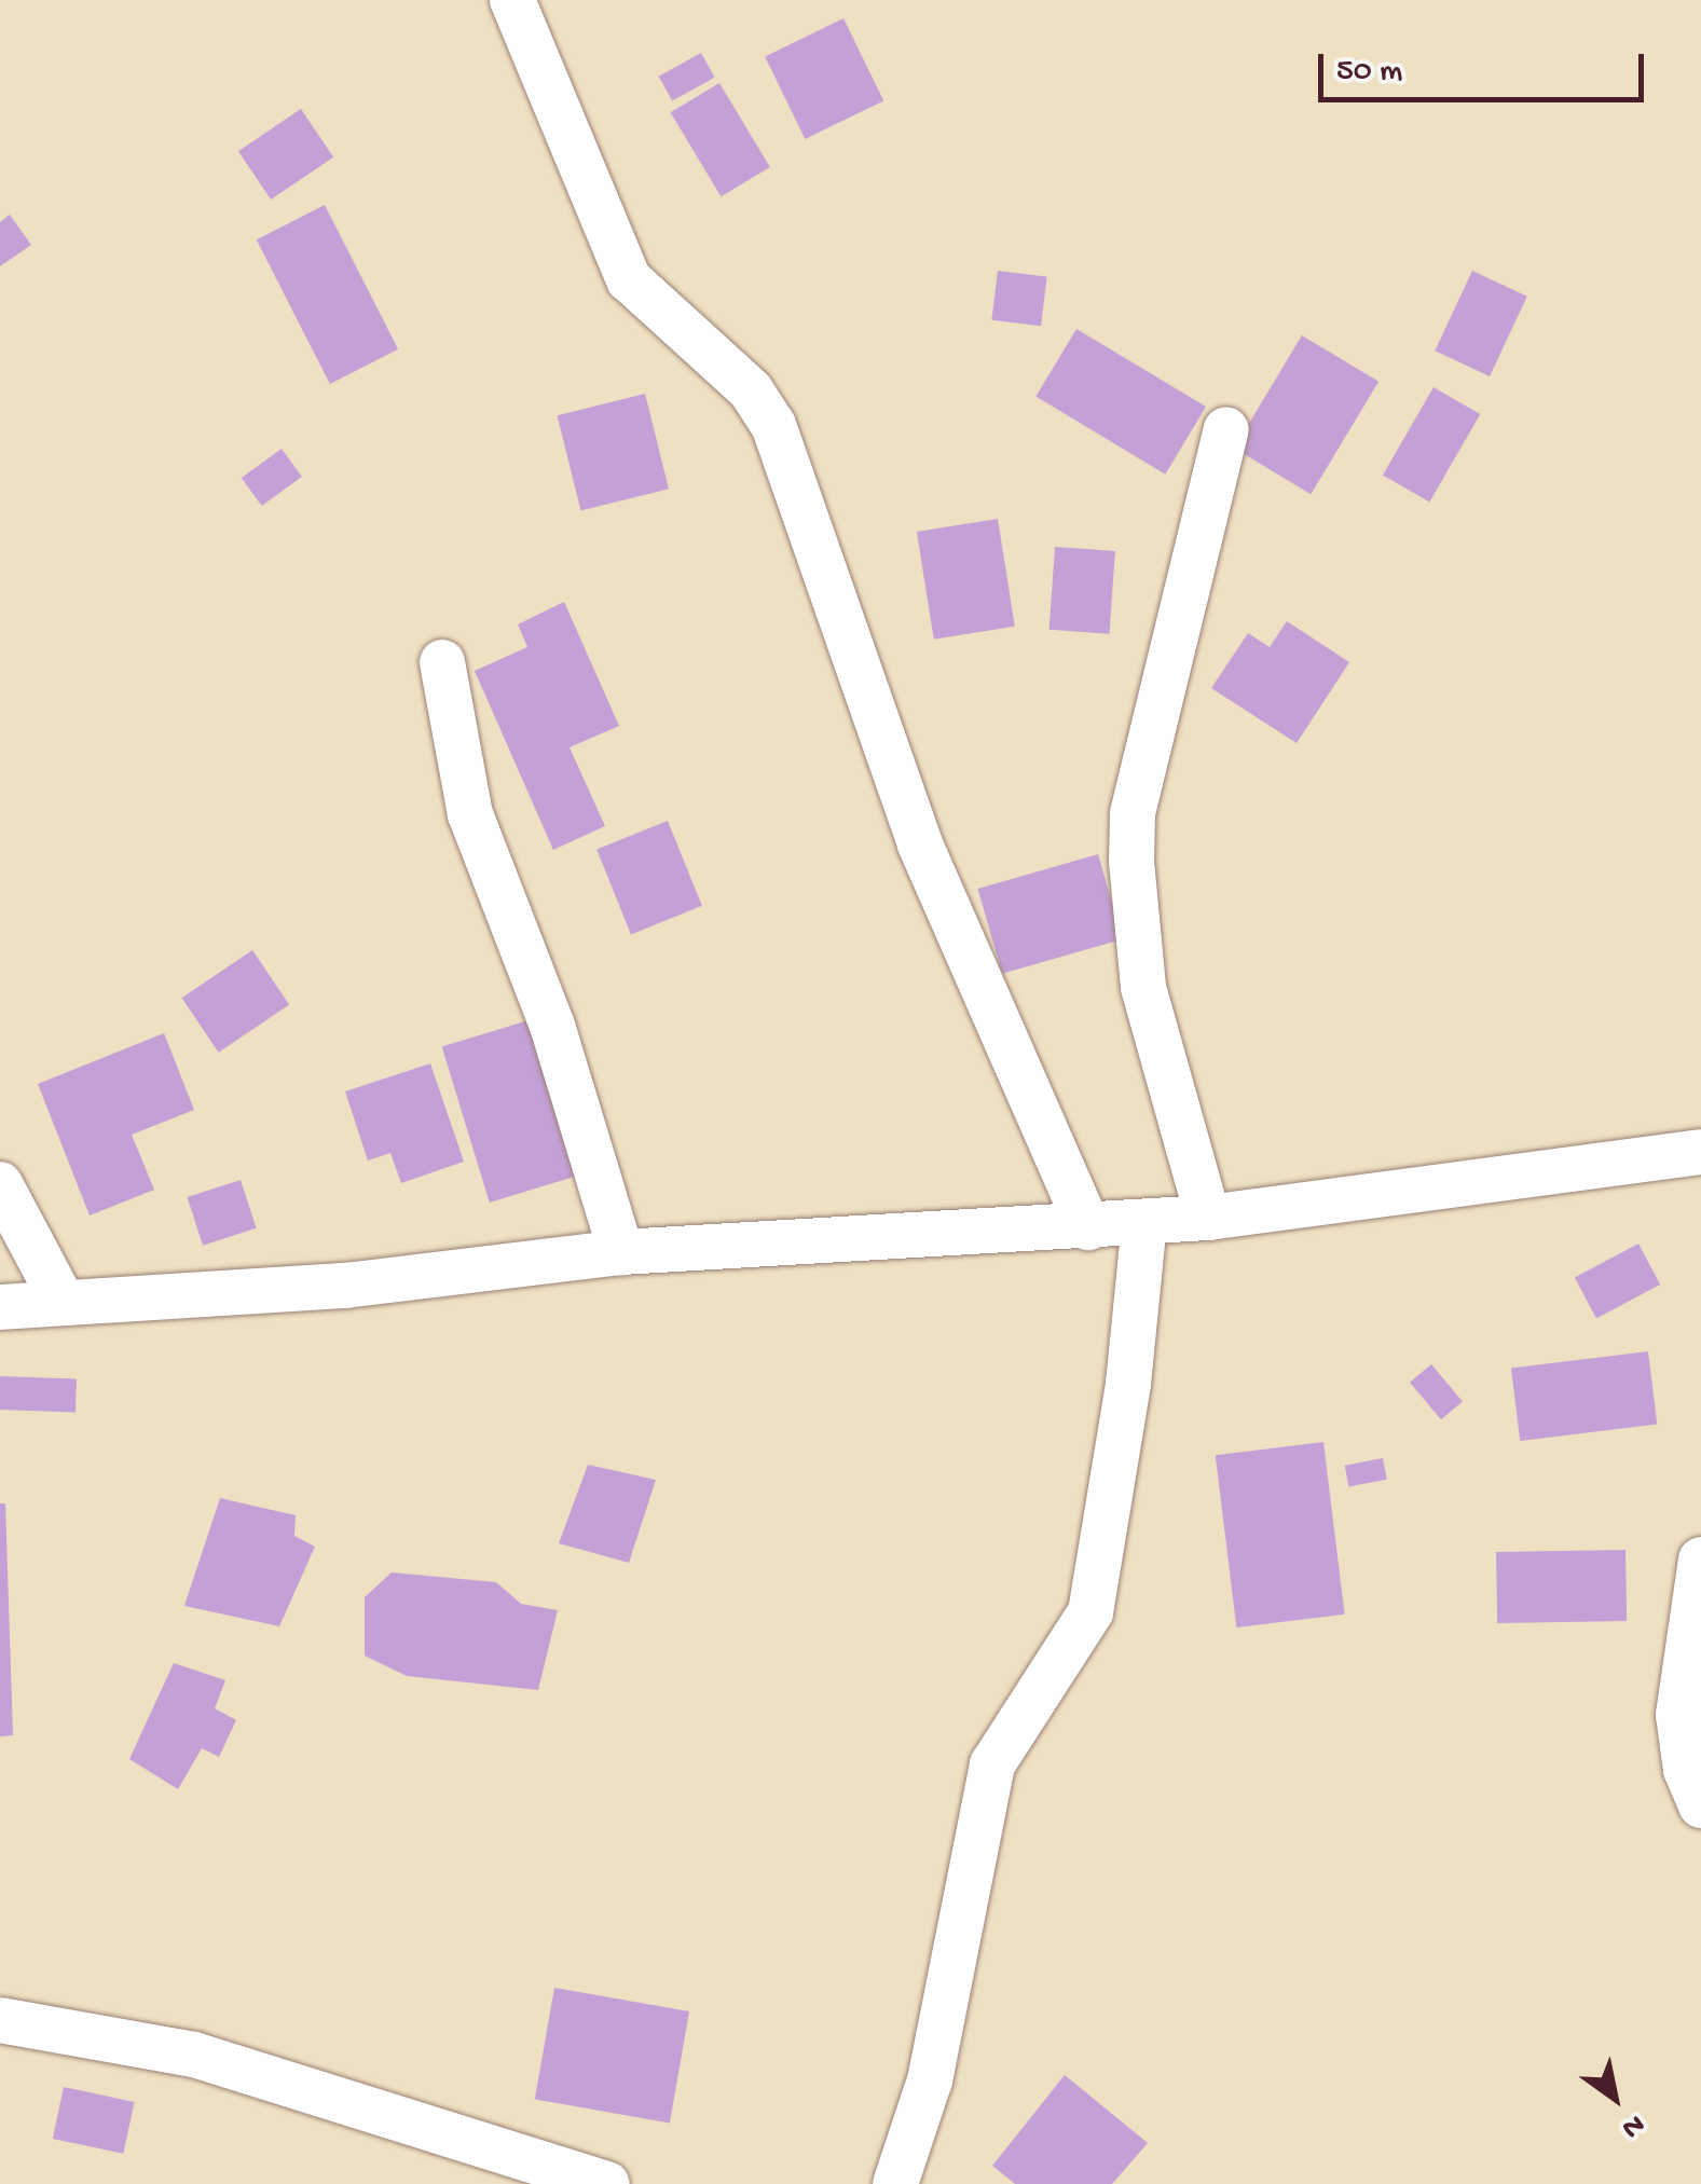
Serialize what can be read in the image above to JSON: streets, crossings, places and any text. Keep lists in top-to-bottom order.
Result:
{
  "scale_bar": "50 m",
  "north": "bottom right"
}
